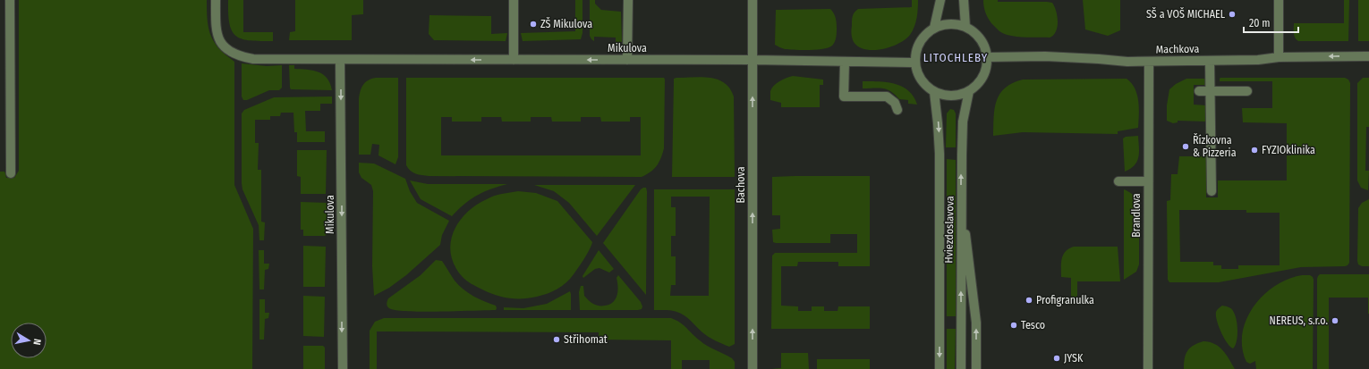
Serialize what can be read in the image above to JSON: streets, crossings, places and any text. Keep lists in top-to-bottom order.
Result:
{
  "streets": {
    "street": [
      "Mikulova",
      "Machkova",
      "Bachova",
      "Brandlova",
      "Hviezdoslavova"
    ]
  },
  "crossings": [
    ["Mikulova", "Machkova"],
    ["Mikulova", "Bachova"],
    ["Mikulova", "Hviezdoslavova"],
    ["Machkova", "Brandlova"],
    ["Machkova", "Hviezdoslavova"]
  ],
  "one_way": ["Bachova"],
  "districts": ["LITOCHLEBY"],
  "places": [
    "SŠ a VOŠ MICHAEL",
    "ZŠ Mikulova",
    "Řízkovna & Pizzeria",
    "FYZIOklinika",
    "Profigranulka",
    "NEREUS, s.r.o.",
    "Tesco",
    "Střihomat",
    "JYSK"
  ],
  "scale_bar": "20 m",
  "north": "right"
}
